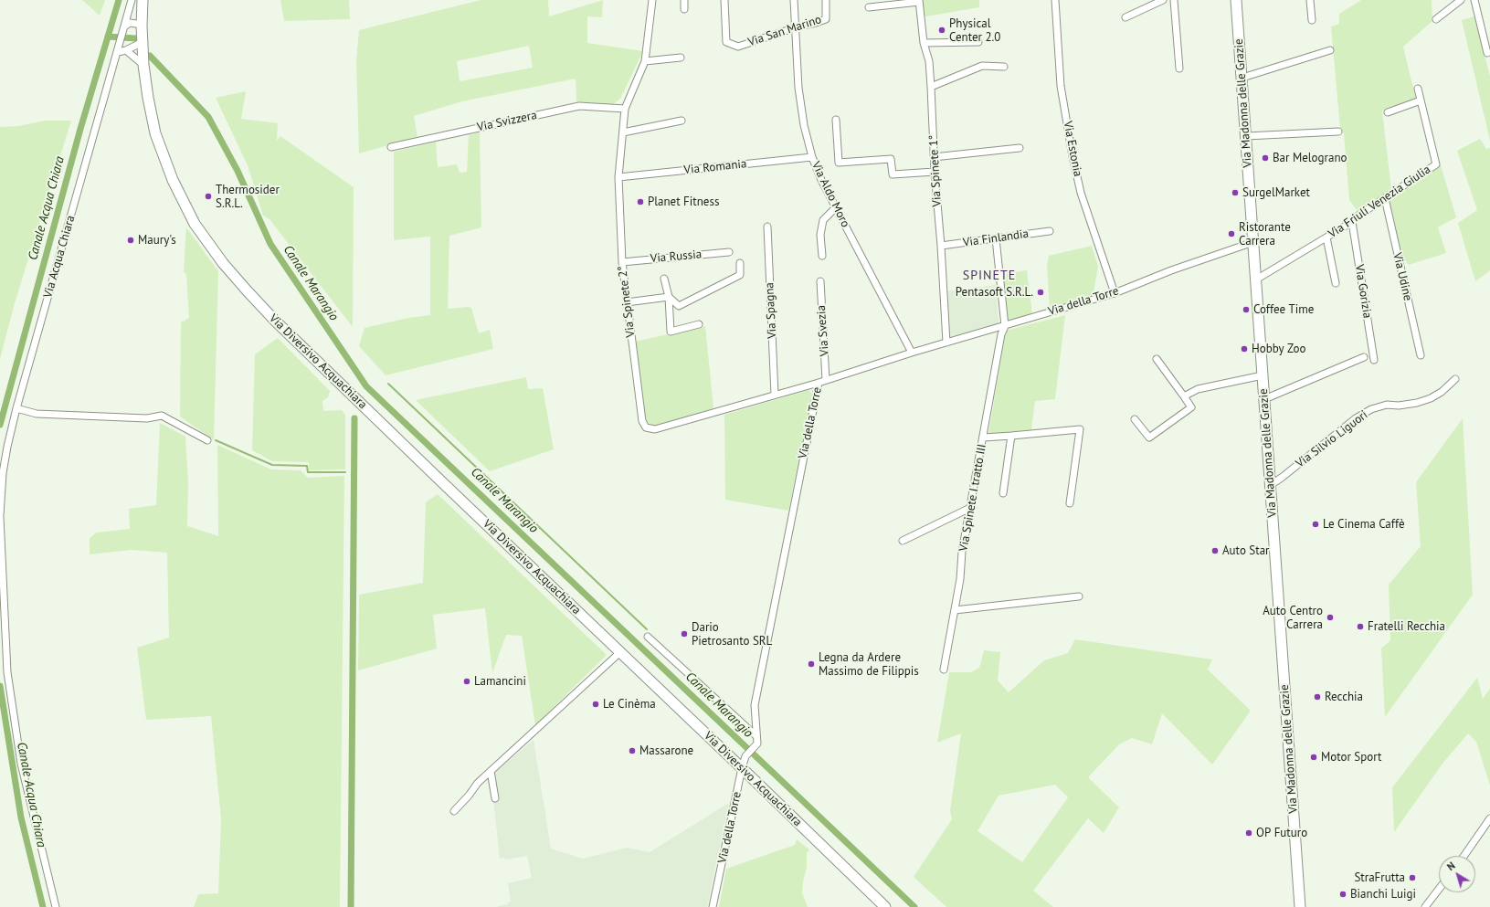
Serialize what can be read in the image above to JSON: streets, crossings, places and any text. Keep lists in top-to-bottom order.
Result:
{
  "streets": {
    "main road": ["Via Madonna delle Grazie", "Via Diversivo Acquachiara"],
    "street": [
      "Via San Marino",
      "Via Svizzera",
      "Via Estonia",
      "Via Romania",
      "Via Spinete 1°",
      "Via Aldo Moro",
      "Via Friuli Venezia Giulia",
      "Via Finlandia",
      "Via Acqua Chiara",
      "Via Russia",
      "Via Udine",
      "Via Gorizia",
      "Via Spinete 2°",
      "Via della Torre",
      "Via Spagna",
      "Via Svezia",
      "Via Silvio Liguori",
      "Via Spinete I tratto III"
    ]
  },
  "crossings": [
    ["Via San Marino", "Via Aldo Moro"],
    ["Via Madonna delle Grazie", "Via Friuli Venezia Giulia"],
    ["Via Madonna delle Grazie", "Via della Torre"],
    ["Via Madonna delle Grazie", "Via Silvio Liguori"],
    ["Via Svizzera", "Via Spinete 2°"],
    ["Via Estonia", "Via della Torre"],
    ["Via Romania", "Via Aldo Moro"],
    ["Via Romania", "Via Spinete 2°"],
    ["Via Spinete 1°", "Via Finlandia"],
    ["Via Spinete 1°", "Via della Torre"],
    ["Via Aldo Moro", "Via della Torre"],
    ["Via Friuli Venezia Giulia", "Via Udine"],
    ["Via Friuli Venezia Giulia", "Via Gorizia"],
    ["Via Russia", "Via Spinete 2°"],
    ["Via Spinete 2°", "Via della Torre"],
    ["Via Spinete 2°", "Via Spagna"],
    ["Via della Torre", "Via Svezia"],
    ["Via della Torre", "Via Diversivo Acquachiara"],
    ["Via della Torre", "Via Spinete I tratto III"]
  ],
  "districts": ["SPINETE"],
  "water": ["Canale Acqua Chiara", "Canale Marangio"],
  "places": [
    "Physical Center 2.0",
    "Bar Melograno",
    "SurgelMarket",
    "Thermosider S.R.L.",
    "Planet Fitness",
    "Ristorante Carrera",
    "Maury's",
    "Pentasoft S.R.L.",
    "Coffee Time",
    "Hobby Zoo",
    "Le Cinema Caffè",
    "Auto Star",
    "Auto Centro Carrera",
    "Fratelli Recchia",
    "Dario Pietrosanto SRL",
    "Legna da Ardere Massimo de Filippis",
    "Lamancini",
    "Recchia",
    "Le Cinèma",
    "Massarone",
    "Motor Sport",
    "OP Futuro",
    "StraFrutta",
    "Bianchi Luigi"
  ],
  "north": "top left"
}
